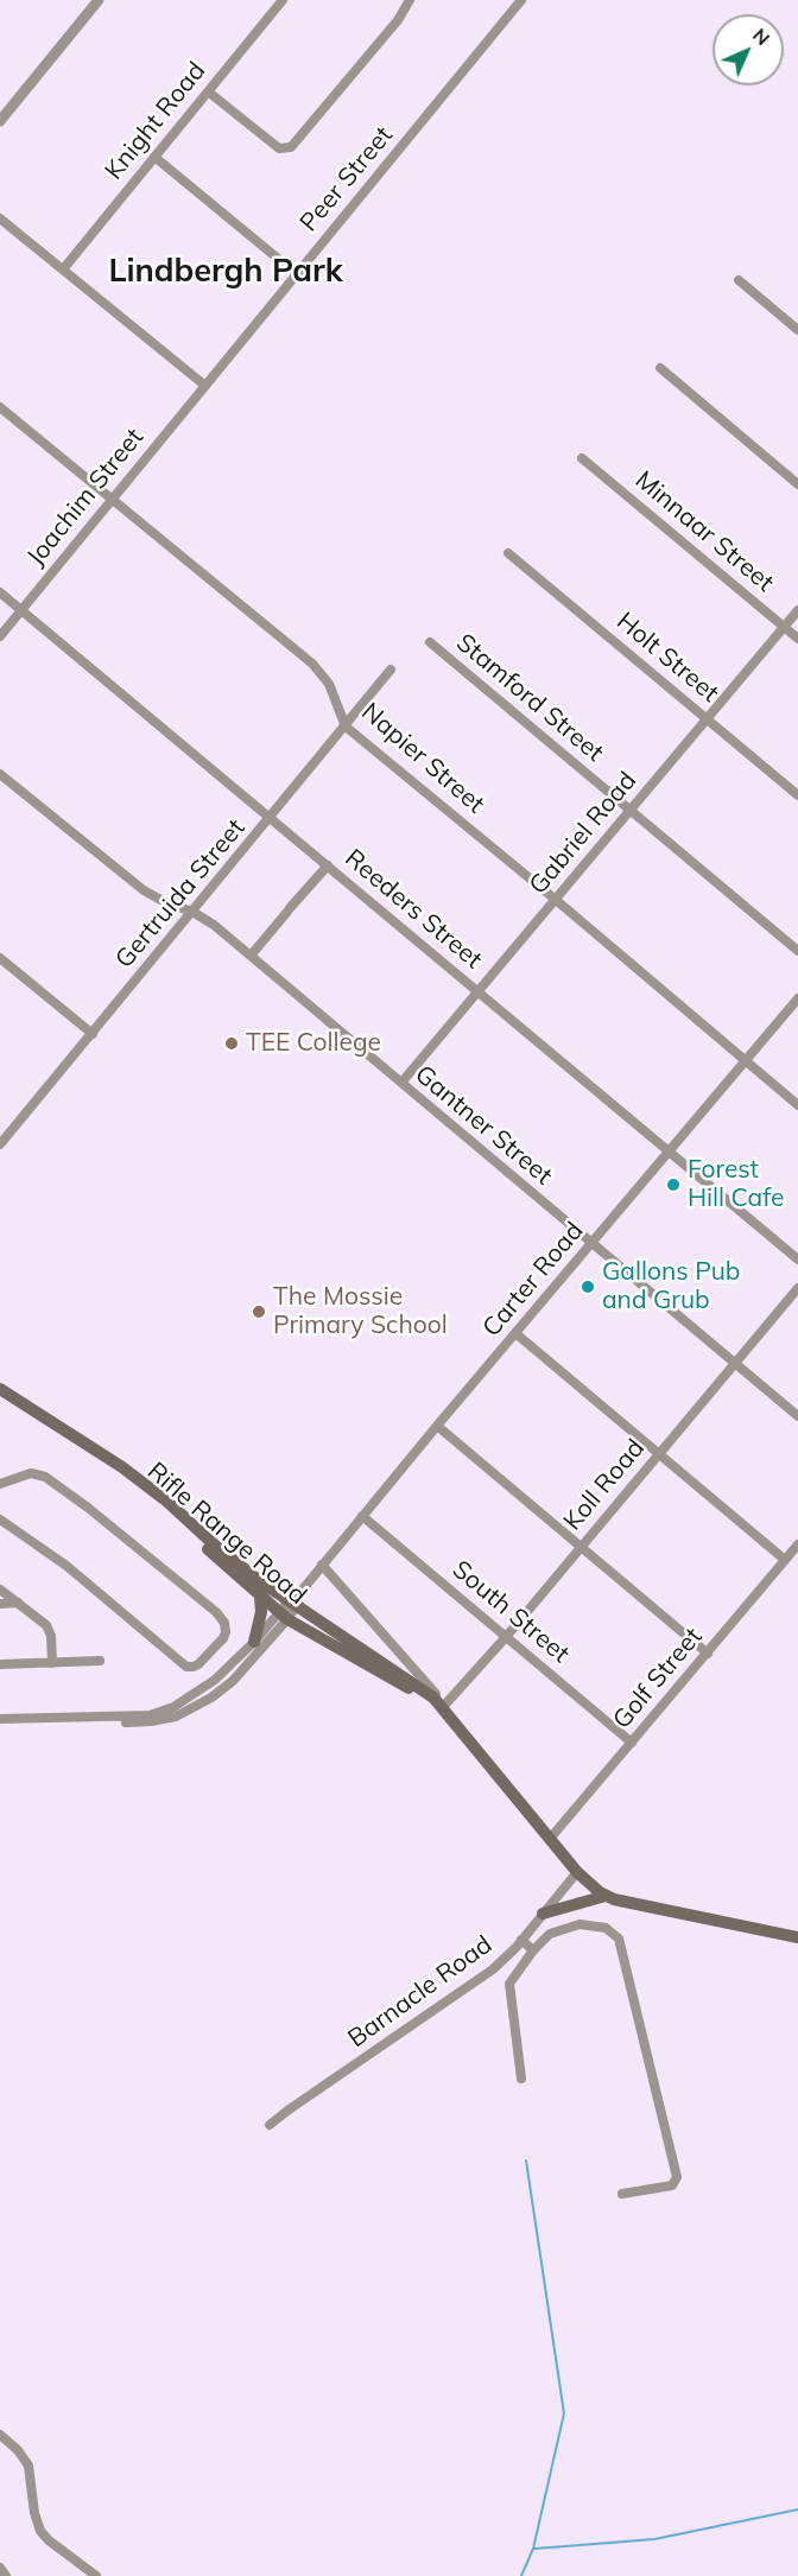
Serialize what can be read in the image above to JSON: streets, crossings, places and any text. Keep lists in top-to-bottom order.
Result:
{
  "streets": {
    "main road": ["Rifle Range Road"],
    "street": [
      "Knight Road",
      "Peer Street",
      "Joachim Street",
      "Minnaar Street",
      "Holt Street",
      "Stamford Street",
      "Napier Street",
      "Gabriel Road",
      "Gertruida Street",
      "Reeders Street",
      "Gantner Street",
      "Carter Road",
      "Koll Road",
      "South Street",
      "Golf Street",
      "Barnacle Road"
    ]
  },
  "crossings": [
    ["Peer Street", "Joachim Street"],
    ["Joachim Street", "Napier Street"],
    ["Joachim Street", "Reeders Street"],
    ["Minnaar Street", "Gabriel Road"],
    ["Holt Street", "Gabriel Road"],
    ["Stamford Street", "Gabriel Road"],
    ["Napier Street", "Gabriel Road"],
    ["Napier Street", "Gertruida Street"],
    ["Napier Street", "Carter Road"],
    ["Gabriel Road", "Reeders Street"],
    ["Gabriel Road", "Gantner Street"],
    ["Gertruida Street", "Reeders Street"],
    ["Gertruida Street", "Gantner Street"],
    ["Reeders Street", "Carter Road"],
    ["Gantner Street", "Carter Road"],
    ["Gantner Street", "Koll Road"],
    ["Carter Road", "Rifle Range Road"],
    ["Carter Road", "South Street"],
    ["Koll Road", "Rifle Range Road"],
    ["Koll Road", "South Street"],
    ["Rifle Range Road", "Golf Street"],
    ["Rifle Range Road", "Barnacle Road"],
    ["South Street", "Golf Street"]
  ],
  "districts": ["Lindbergh Park"],
  "places": [
    "TEE College",
    "Forest Hill Cafe",
    "Gallons Pub and Grub",
    "The Mossie Primary School"
  ],
  "north": "top right"
}
